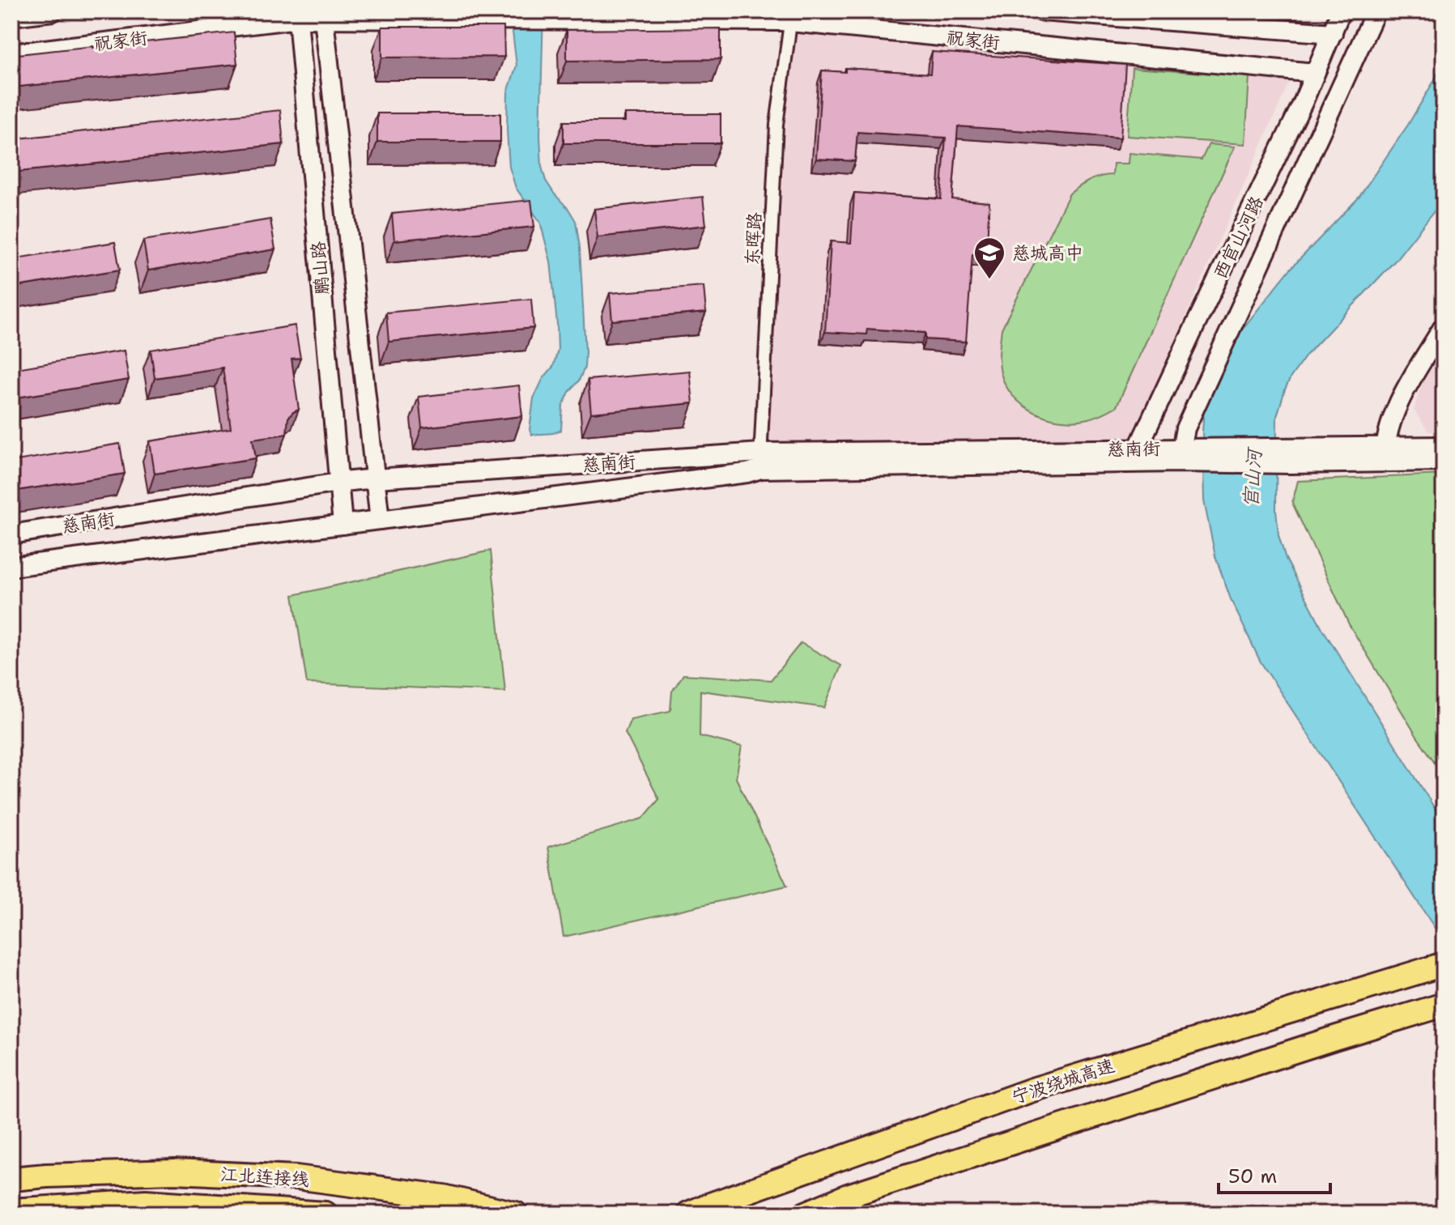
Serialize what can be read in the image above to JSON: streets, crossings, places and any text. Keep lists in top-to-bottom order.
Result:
{
  "streets": {
    "highway": ["宁波绕城高速", "江北连接线"],
    "street": [
      "祝家街",
      "西官山河路",
      "东晖路",
      "鹏山路",
      "慈南街"
    ]
  },
  "crossings": [
    ["祝家街", "西官山河路"],
    ["祝家街", "东晖路"],
    ["祝家街", "鹏山路"],
    ["西官山河路", "慈南街"],
    ["东晖路", "慈南街"],
    ["鹏山路", "慈南街"]
  ],
  "water": ["官山河"],
  "places": {
    "school or university": ["慈城高中"]
  },
  "scale_bar": "50 m"
}
